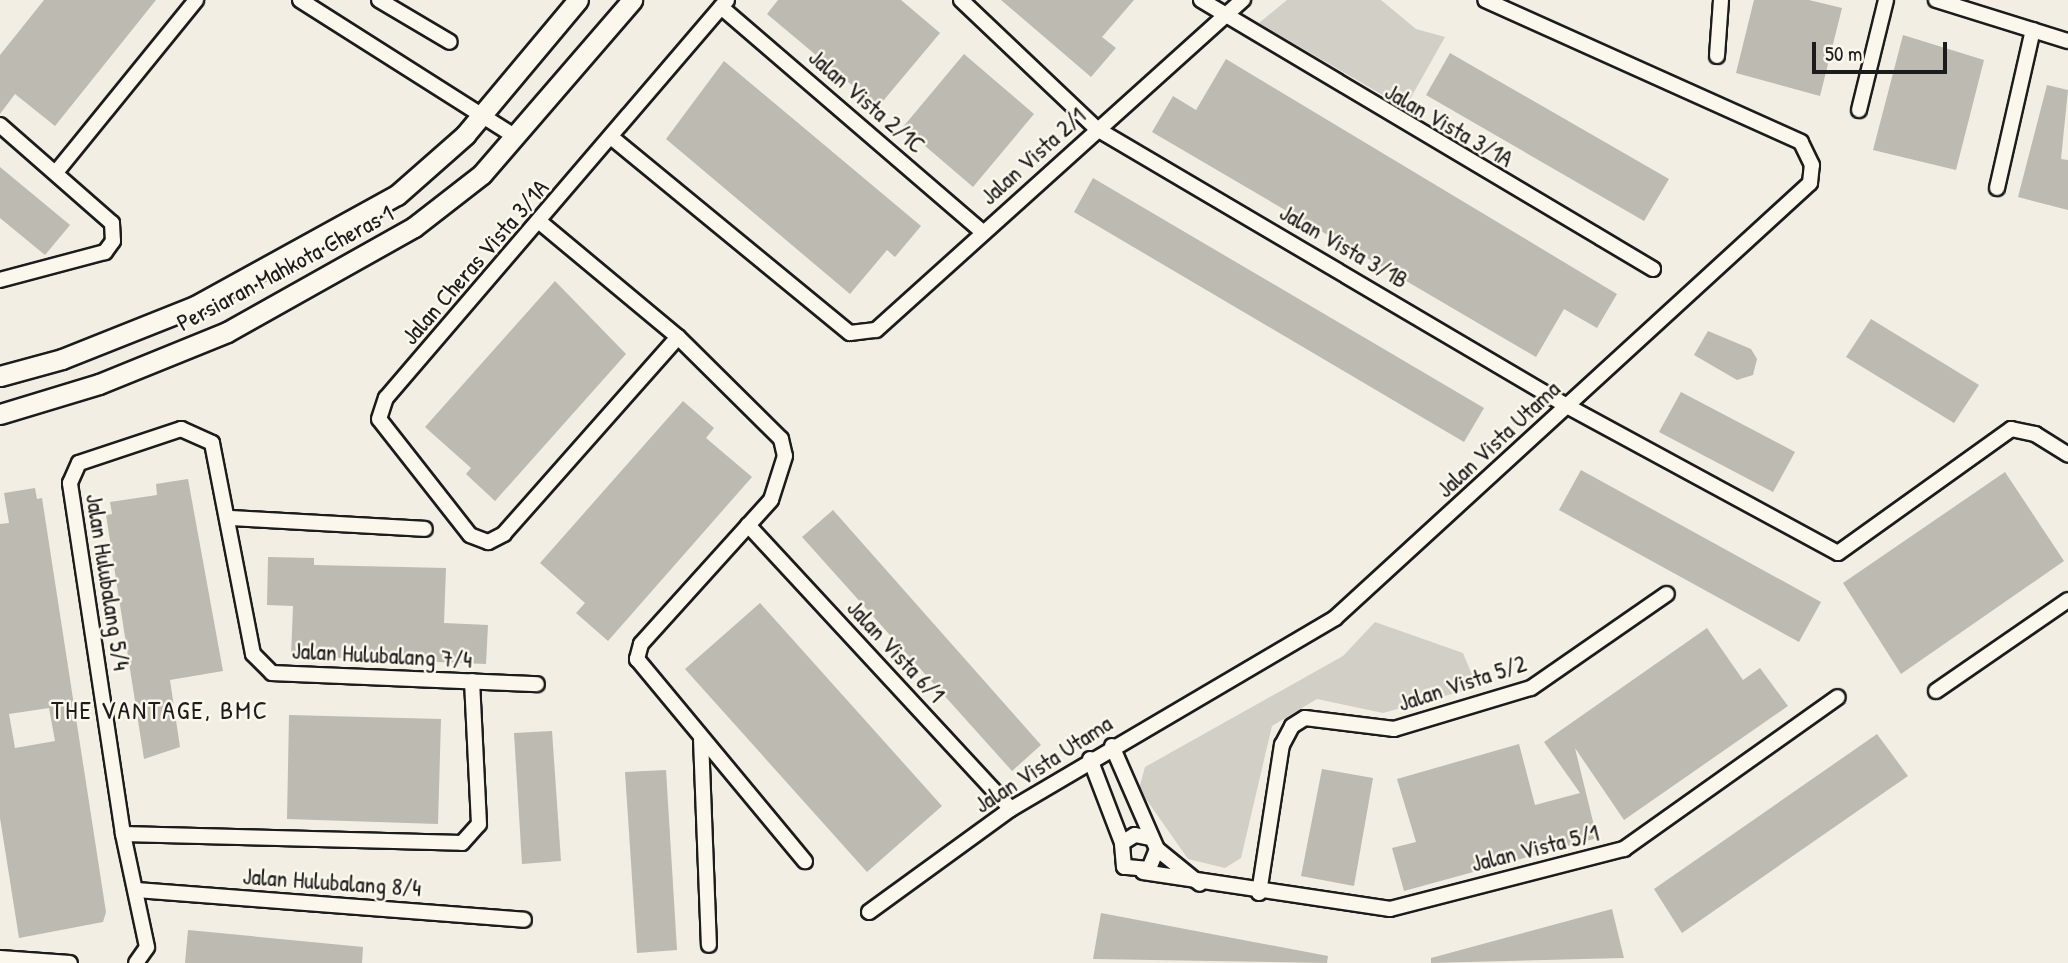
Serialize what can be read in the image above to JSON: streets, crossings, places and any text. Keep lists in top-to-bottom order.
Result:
{
  "streets": {
    "main road": ["Persiaran Mahkota Cheras 1"],
    "street": [
      "Jalan Vista 2/1C",
      "Jalan Vista 3/1A",
      "Jalan Vista 2/1",
      "Jalan Vista 3/1B",
      "Jalan Cheras Vista 3/1A",
      "Jalan Vista Utama",
      "Jalan Hulubalang 5/4",
      "Jalan Vista 6/1",
      "Jalan Hulubalang 7/4",
      "Jalan Vista 5/2",
      "Jalan Vista 5/1",
      "Jalan Hulubalang 8/4"
    ]
  },
  "crossings": [
    ["Jalan Vista 2/1C", "Jalan Vista 2/1"],
    ["Jalan Vista 2/1C", "Jalan Cheras Vista 3/1A"],
    ["Jalan Vista 3/1A", "Jalan Vista 2/1"],
    ["Jalan Vista 2/1", "Jalan Vista 3/1B"],
    ["Jalan Vista 2/1", "Jalan Cheras Vista 3/1A"],
    ["Jalan Vista 3/1B", "Jalan Vista Utama"],
    ["Jalan Vista Utama", "Jalan Vista 6/1"],
    ["Jalan Hulubalang 5/4", "Jalan Hulubalang 7/4"],
    ["Jalan Hulubalang 5/4", "Jalan Hulubalang 8/4"],
    ["Jalan Vista 5/2", "Jalan Vista 5/1"]
  ],
  "districts": ["THE VANTAGE, BMC"],
  "scale_bar": "50 m"
}
